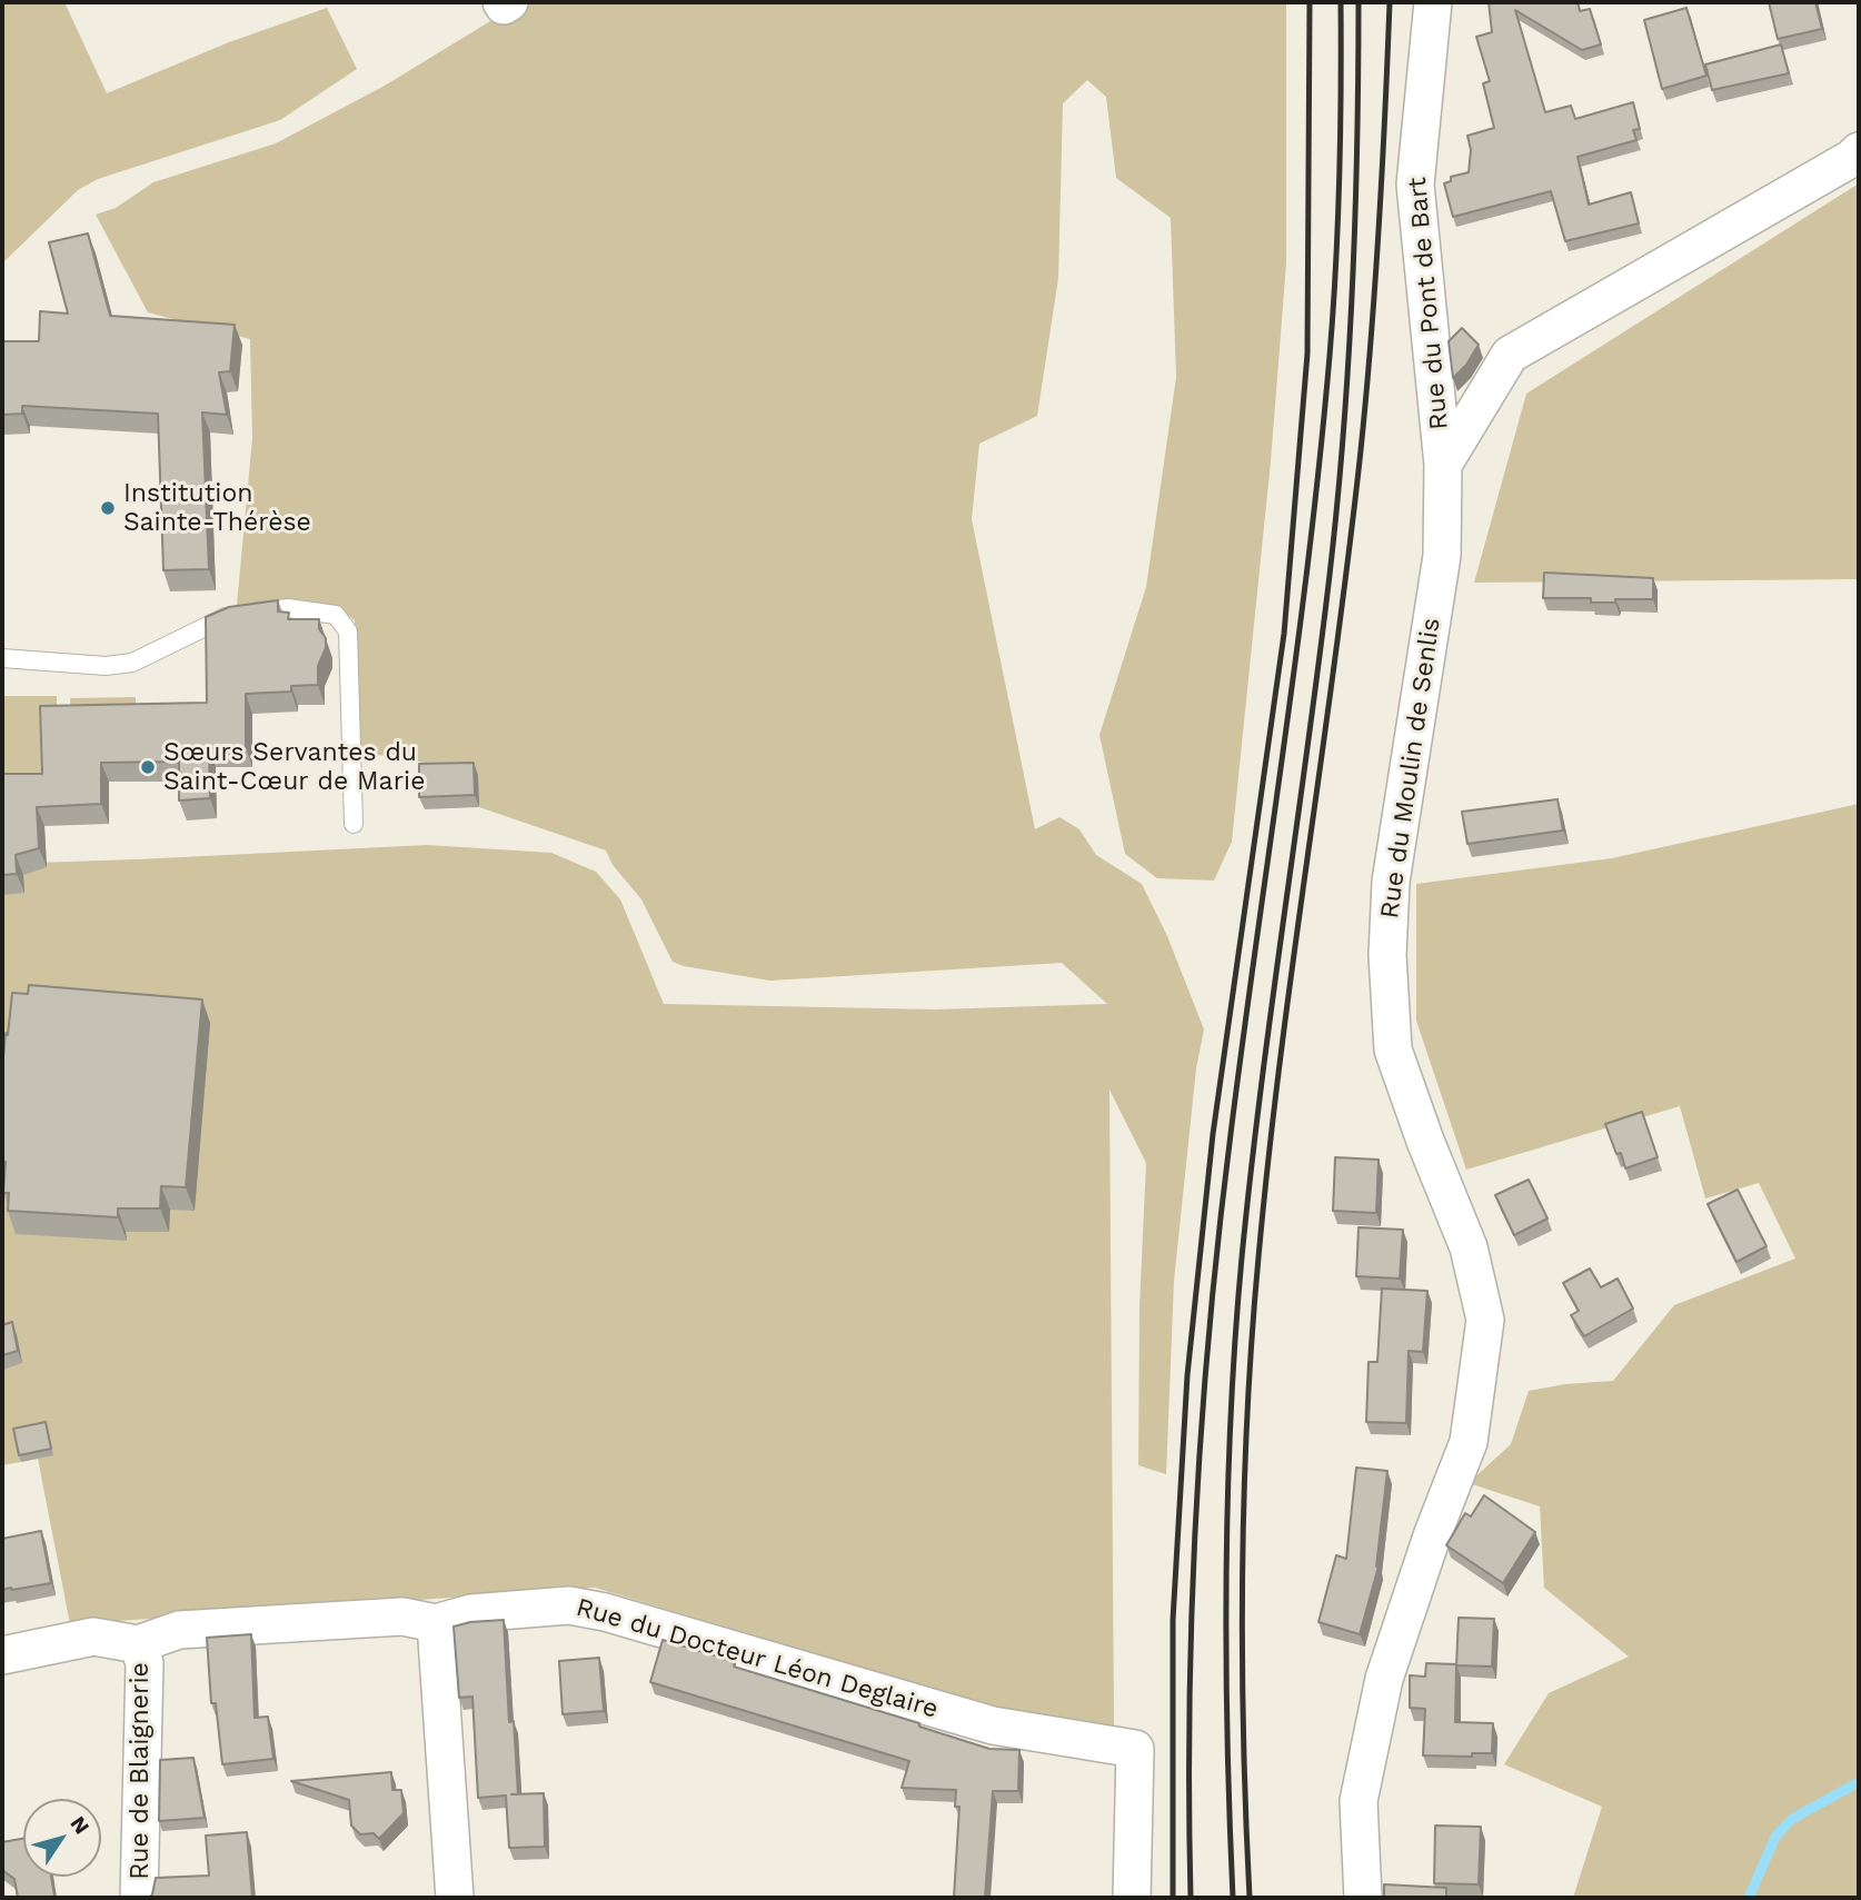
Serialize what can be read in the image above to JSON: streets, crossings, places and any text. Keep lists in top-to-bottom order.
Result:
{
  "streets": {
    "street": [
      "Rue du Pont de Bart",
      "Rue du Moulin de Senlis",
      "Rue du Docteur Léon Deglaire",
      "Rue de Blaignerie"
    ]
  },
  "crossings": [
    ["Rue du Pont de Bart", "Rue du Moulin de Senlis"],
    ["Rue du Docteur Léon Deglaire", "Rue de Blaignerie"]
  ],
  "places": ["Institution Sainte-Thérèse", "Sœurs Servantes du Saint-Cœur de Marie"],
  "north": "top right"
}
